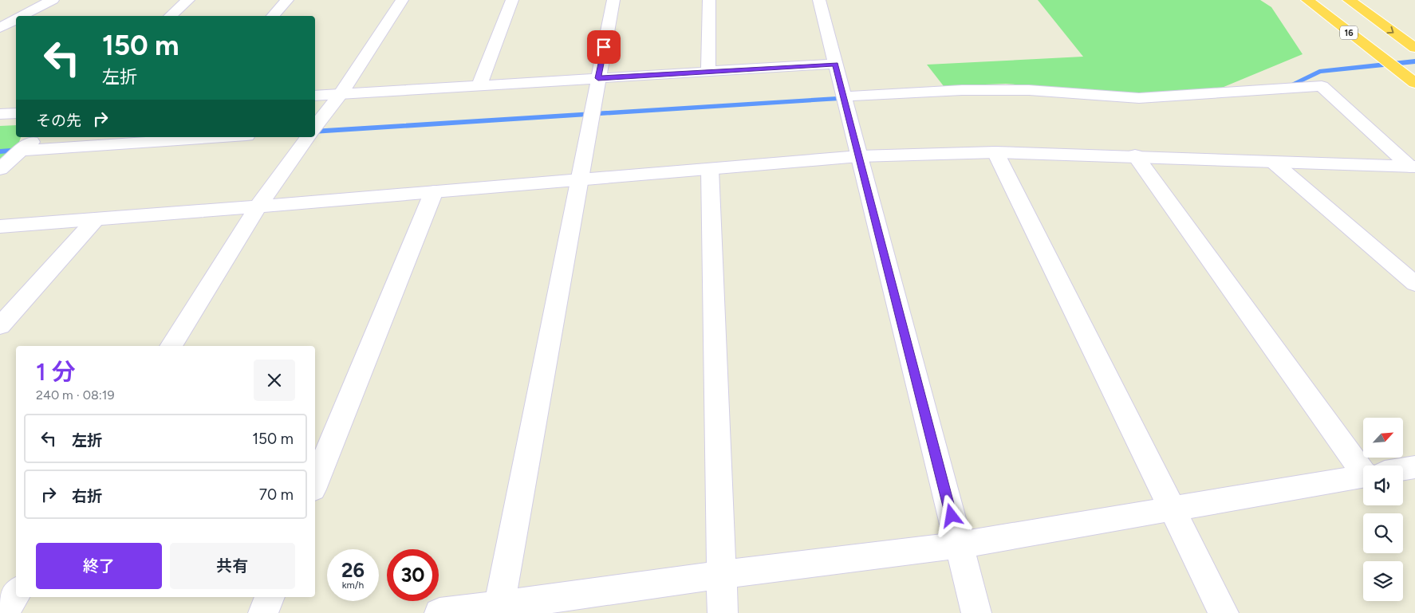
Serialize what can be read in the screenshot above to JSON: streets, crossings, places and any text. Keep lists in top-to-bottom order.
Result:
{
  "streets": {
    "highway": ["16"]
  },
  "north": "top right",
  "page": {
    "turn": ["150 m", "左折"],
    "then": "その先",
    "heading": ["1 分", "240 m · 08:19"],
    "list": [
      {
        "name": "左折",
        "value": "150 m"
      },
      {
        "name": "右折",
        "value": "70 m"
      }
    ],
    "buttons": ["終了", "共有"],
    "speed": "26 km/h",
    "limit": "30"
  }
}
